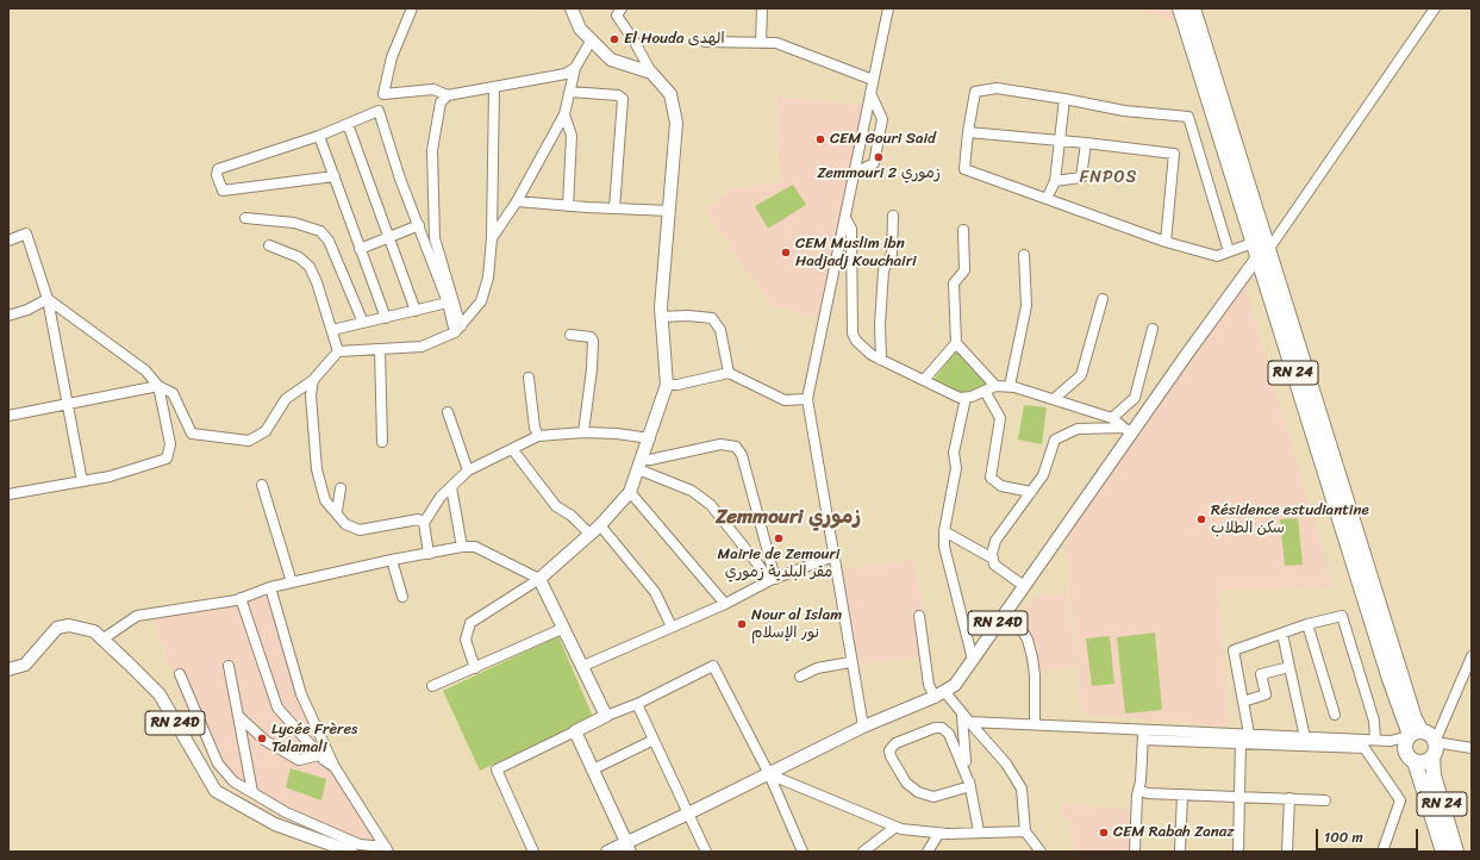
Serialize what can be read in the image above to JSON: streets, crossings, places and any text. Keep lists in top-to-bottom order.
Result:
{
  "streets": {
    "highway": ["RN 24"],
    "main road": ["RN 24D"]
  },
  "crossings": [
    ["RN 24", "RN 24D"]
  ],
  "districts": ["FNPOS", "Zemmouri زموري"],
  "places": [
    "El Houda الهدى",
    "CEM Gouri Said",
    "Zemmouri 2 زموري",
    "CEM Muslim ibn Hadjadj Kouchairi",
    "Résidence estudiantine سكن الطلاب",
    "Mairie de Zemouri مقر البلدية زموري",
    "Nour al Islam نور الإسلام",
    "Lycée Frères Talamali",
    "CEM Rabah Zanaz"
  ],
  "scale_bar": "100 m"
}
